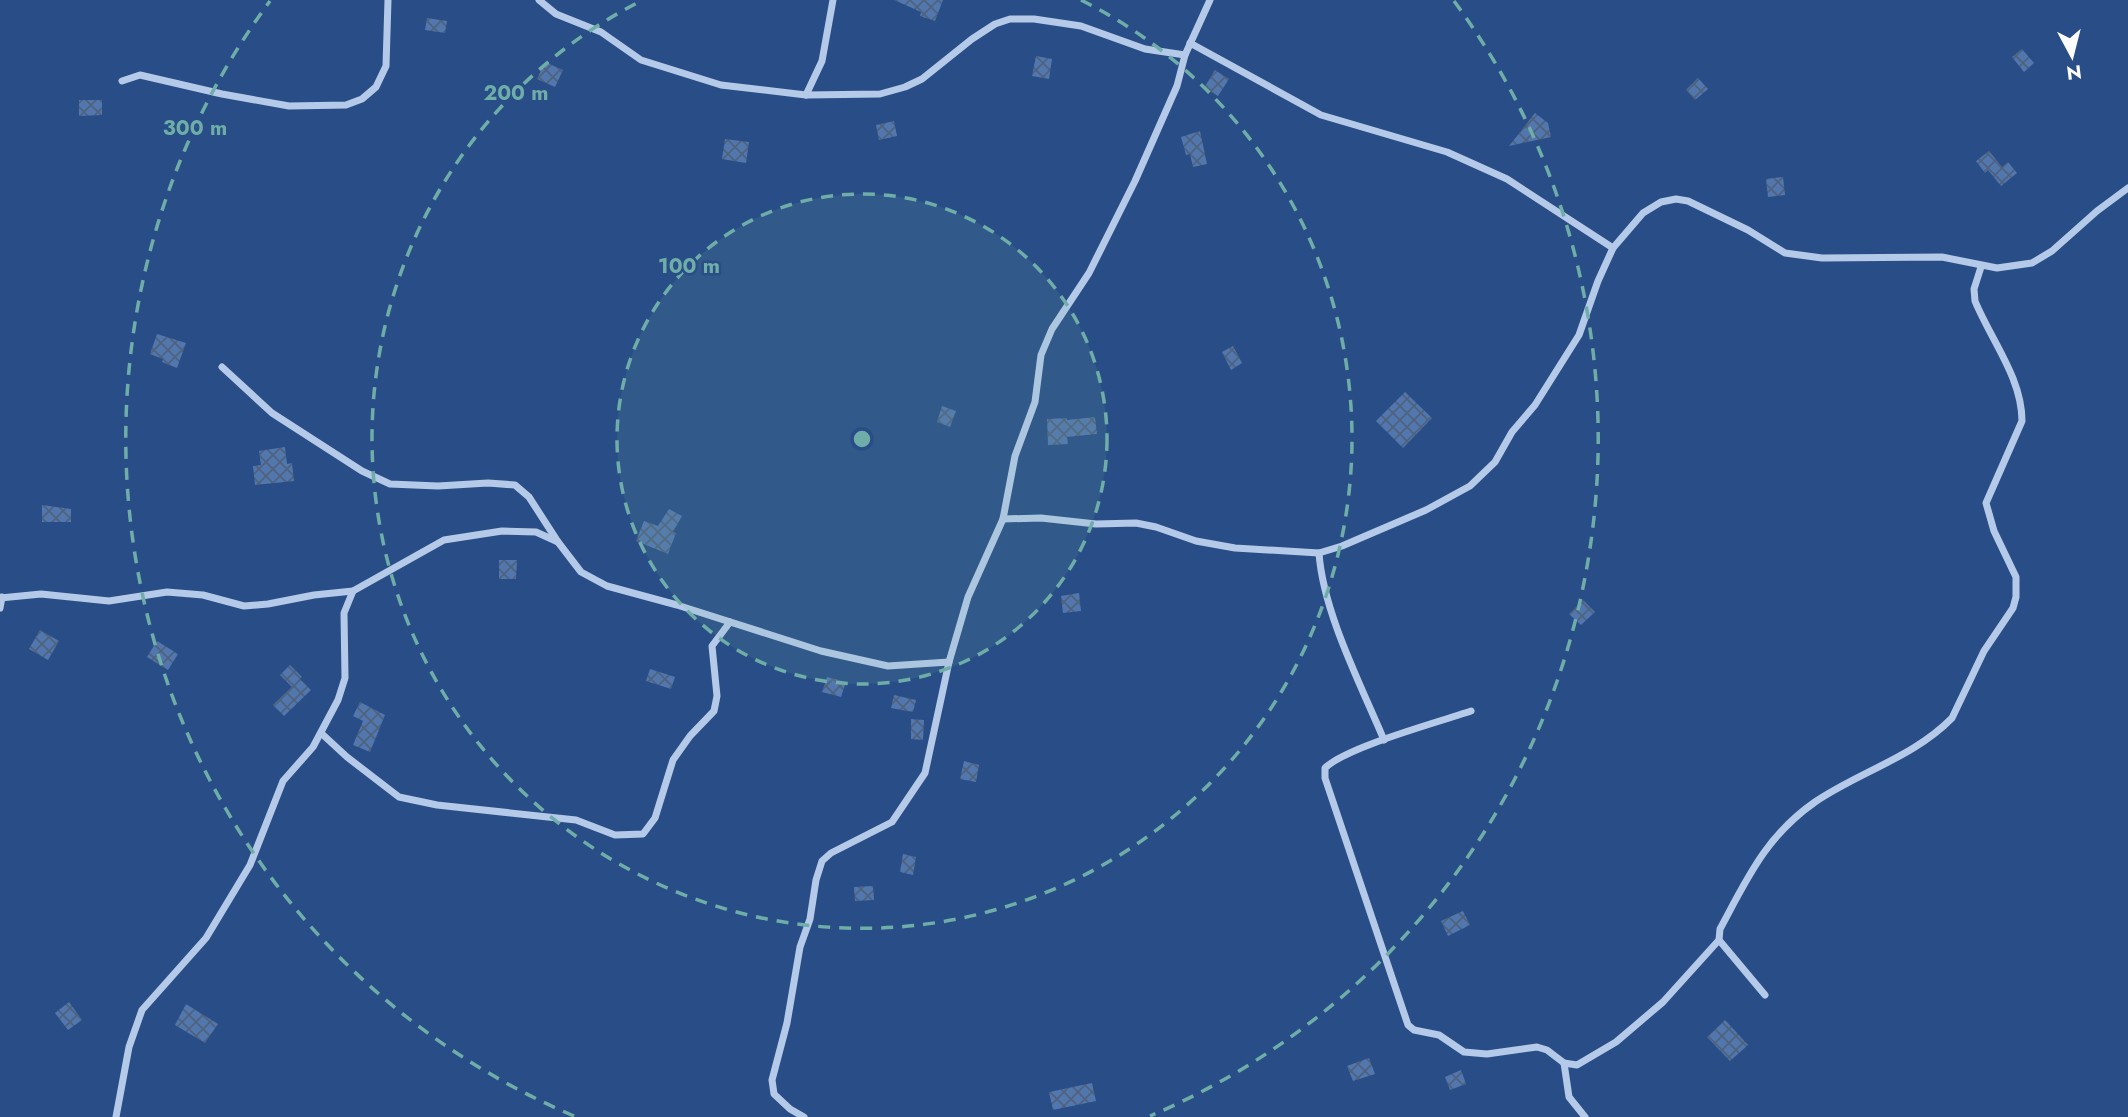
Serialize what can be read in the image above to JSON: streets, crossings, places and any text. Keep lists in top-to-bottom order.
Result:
{
  "north": "bottom",
  "rings": ["200 m", "300 m", "100 m"]
}
